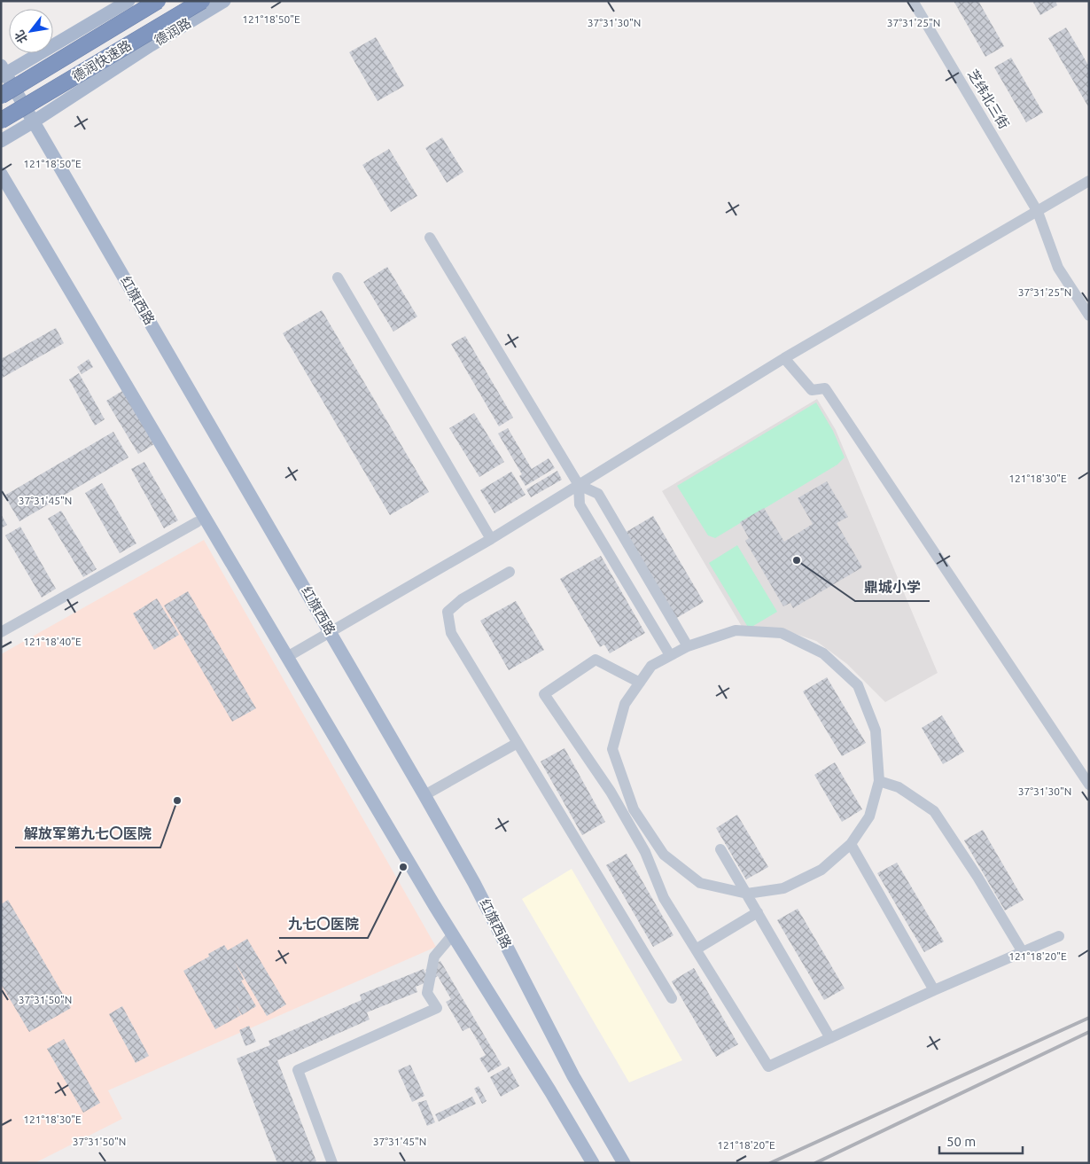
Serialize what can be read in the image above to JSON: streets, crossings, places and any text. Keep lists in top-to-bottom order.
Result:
{
  "streets": {
    "highway": ["德润快速路"],
    "main road": ["德润路", "红旗西路"],
    "street": ["芝纬北三街"]
  },
  "crossings": [
    ["德润路", "红旗西路"]
  ],
  "places": ["鼎城小学", "解放军第九七〇医院", "九七〇医院"],
  "scale_bar": "50 m",
  "north": "bottom left",
  "coordinates": [
    "121°18'50\"E",
    "37°31'30\"N",
    "37°31'25\"N",
    "121°18'30\"E",
    "37°31'45\"N",
    "121°18'40\"E",
    "121°18'20\"E",
    "37°31'50\"N"
  ]
}
